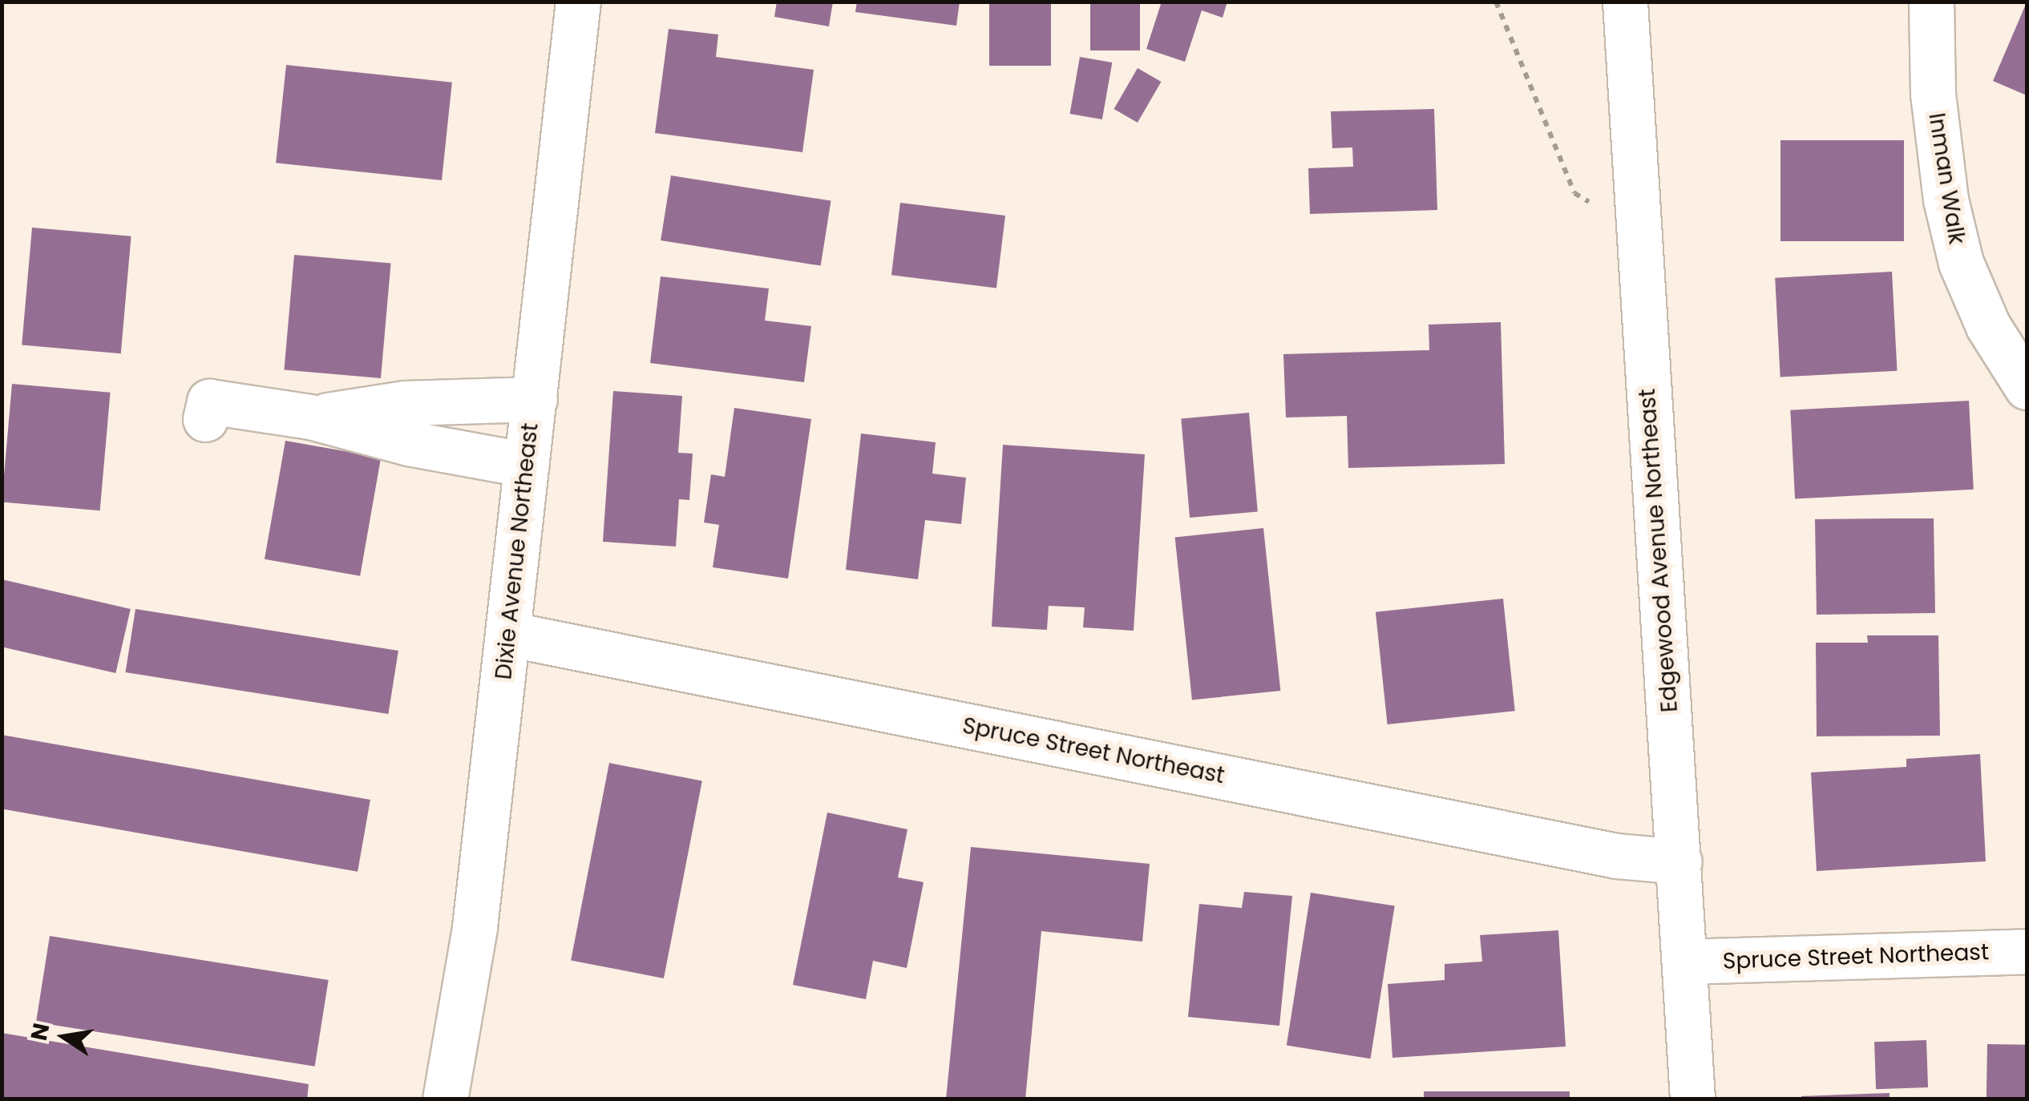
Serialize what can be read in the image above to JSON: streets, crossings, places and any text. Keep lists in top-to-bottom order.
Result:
{
  "streets": {
    "street": [
      "Inman Walk",
      "Edgewood Avenue Northeast",
      "Dixie Avenue Northeast",
      "Spruce Street Northeast"
    ]
  },
  "crossings": [
    ["Edgewood Avenue Northeast", "Spruce Street Northeast"],
    ["Dixie Avenue Northeast", "Spruce Street Northeast"]
  ],
  "north": "left"
}
